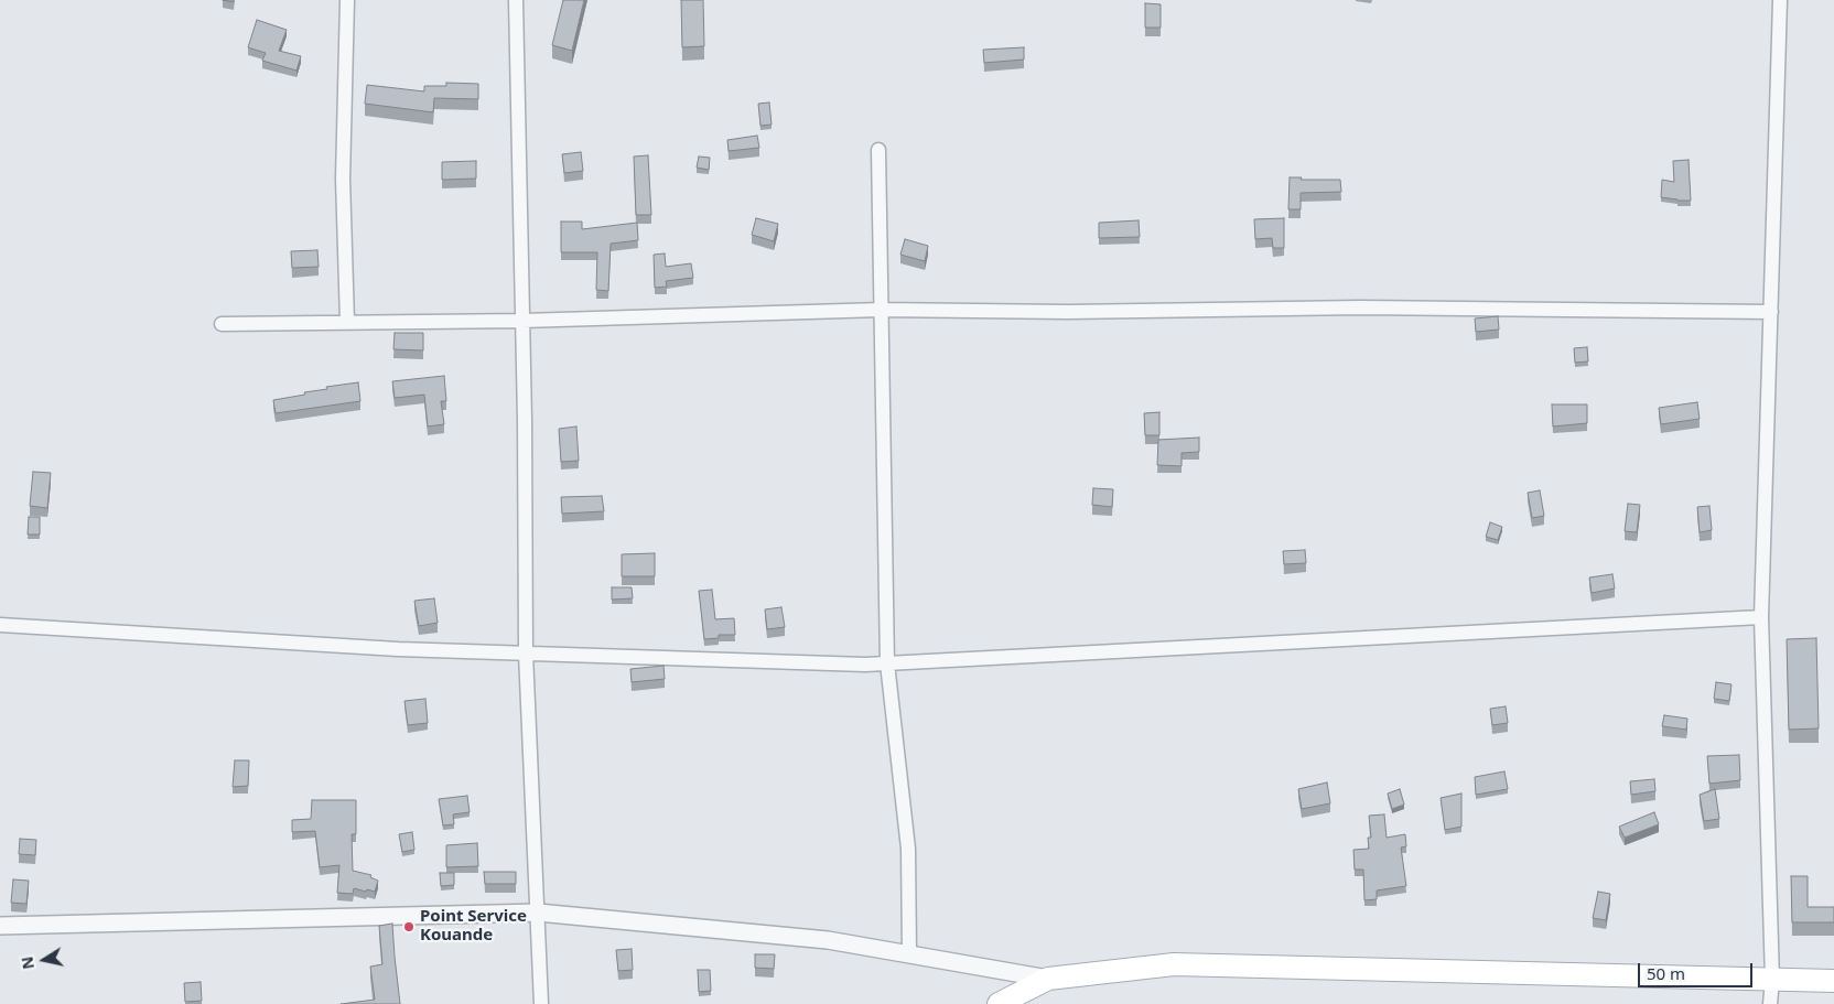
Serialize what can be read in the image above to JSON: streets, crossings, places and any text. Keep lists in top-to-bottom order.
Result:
{
  "places": ["Point Service Kouande"],
  "scale_bar": "50 m",
  "north": "left"
}
